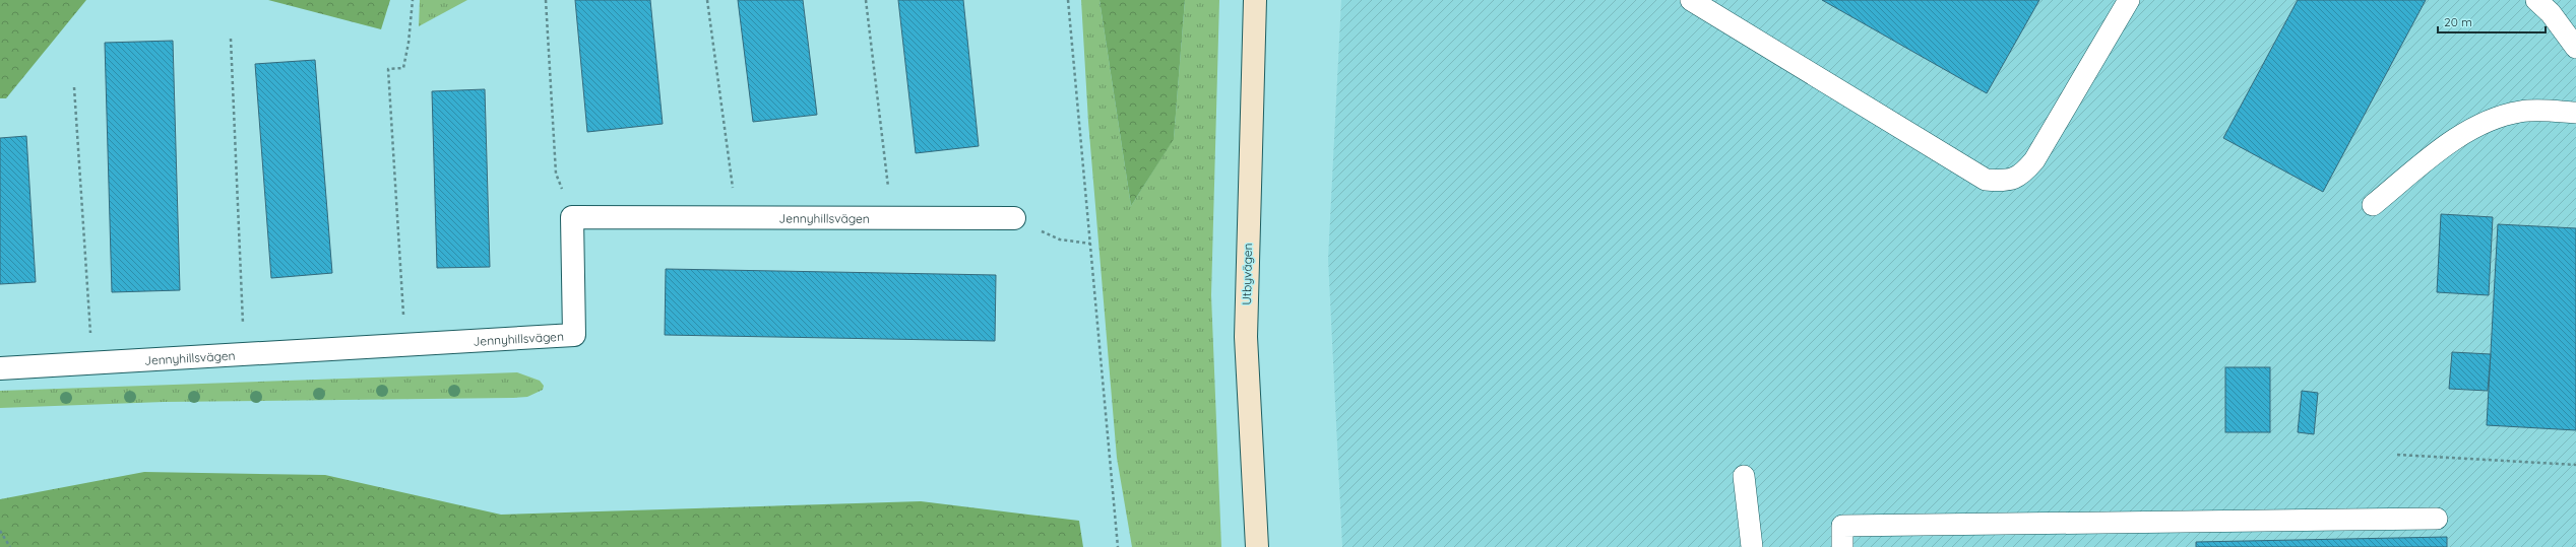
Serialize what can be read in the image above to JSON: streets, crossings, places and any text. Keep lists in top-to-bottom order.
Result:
{
  "streets": {
    "main road": ["Utbyvägen"],
    "street": ["Jennyhillsvägen"]
  },
  "scale_bar": "20 m"
}
